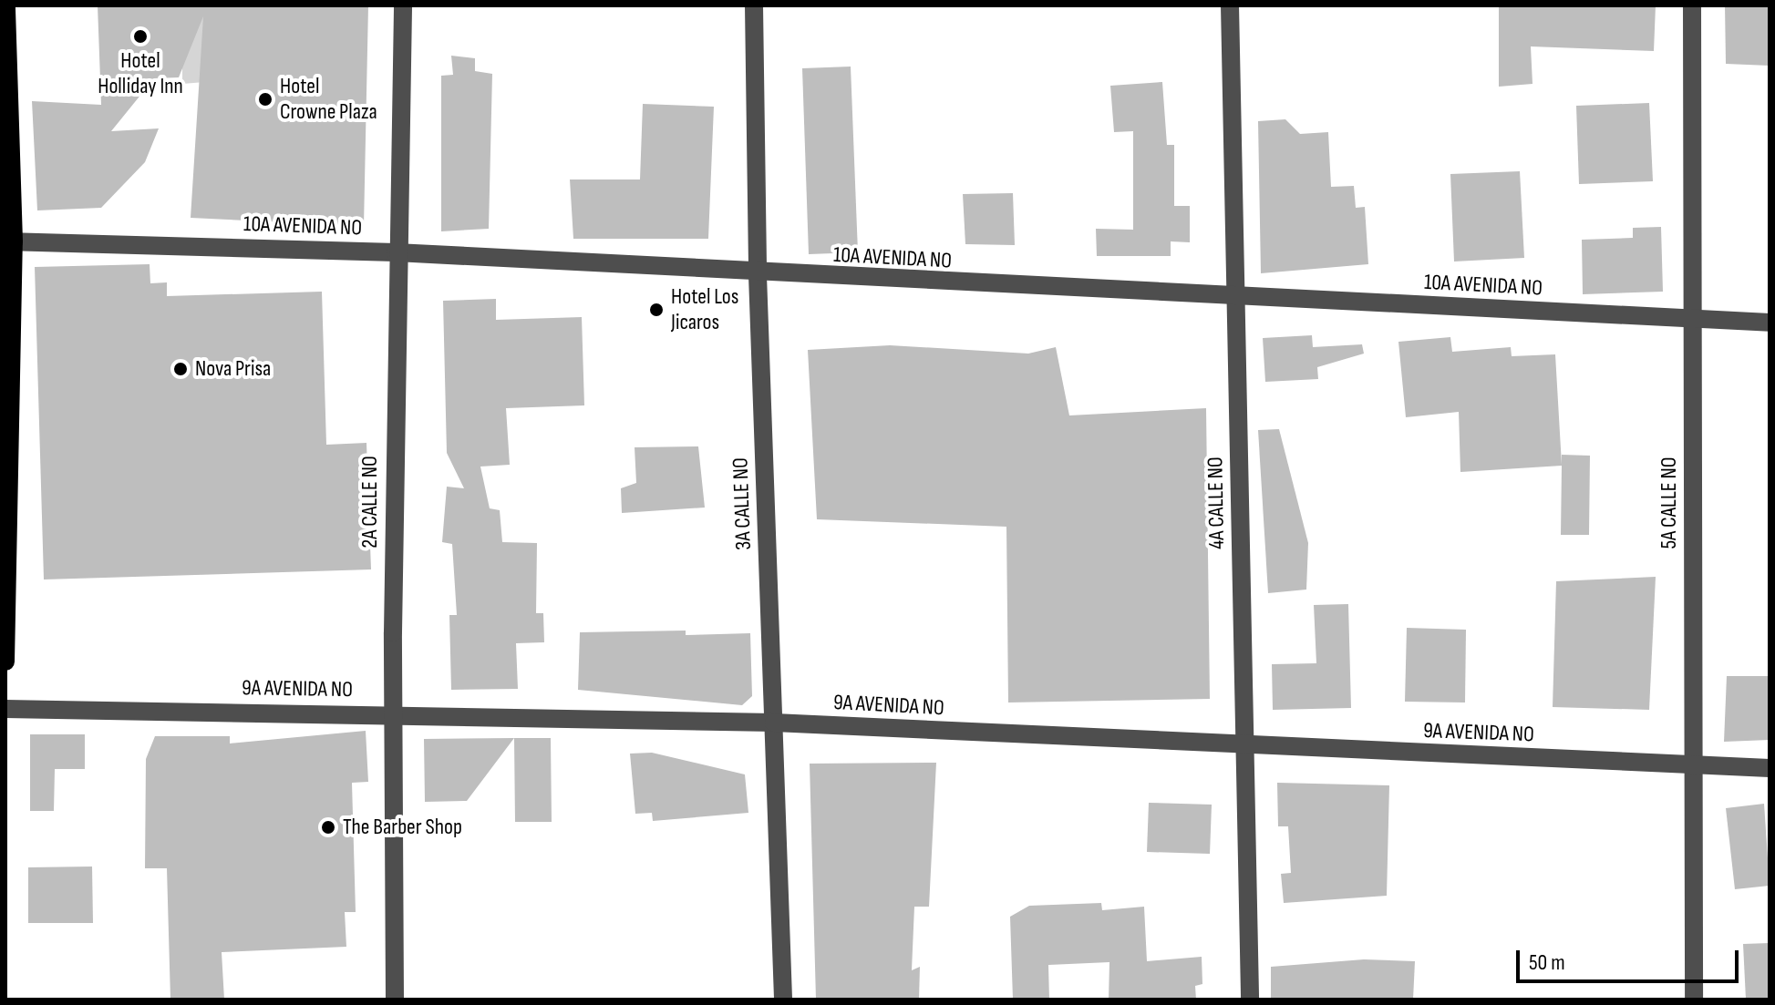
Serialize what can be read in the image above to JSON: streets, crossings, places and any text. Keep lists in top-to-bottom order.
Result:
{
  "streets": {
    "street": [
      "10A AVENIDA NO",
      "2A CALLE NO",
      "4A CALLE NO",
      "5A CALLE NO",
      "3A CALLE NO",
      "9A AVENIDA NO"
    ]
  },
  "crossings": [
    ["10A AVENIDA NO", "2A CALLE NO"],
    ["10A AVENIDA NO", "4A CALLE NO"],
    ["10A AVENIDA NO", "5A CALLE NO"],
    ["10A AVENIDA NO", "3A CALLE NO"],
    ["2A CALLE NO", "9A AVENIDA NO"],
    ["4A CALLE NO", "9A AVENIDA NO"],
    ["5A CALLE NO", "9A AVENIDA NO"],
    ["3A CALLE NO", "9A AVENIDA NO"]
  ],
  "places": [
    "Hotel Holliday Inn",
    "Hotel Crowne Plaza",
    "Hotel Los Jicaros",
    "Nova Prisa",
    "The Barber Shop"
  ],
  "scale_bar": "50 m"
}
